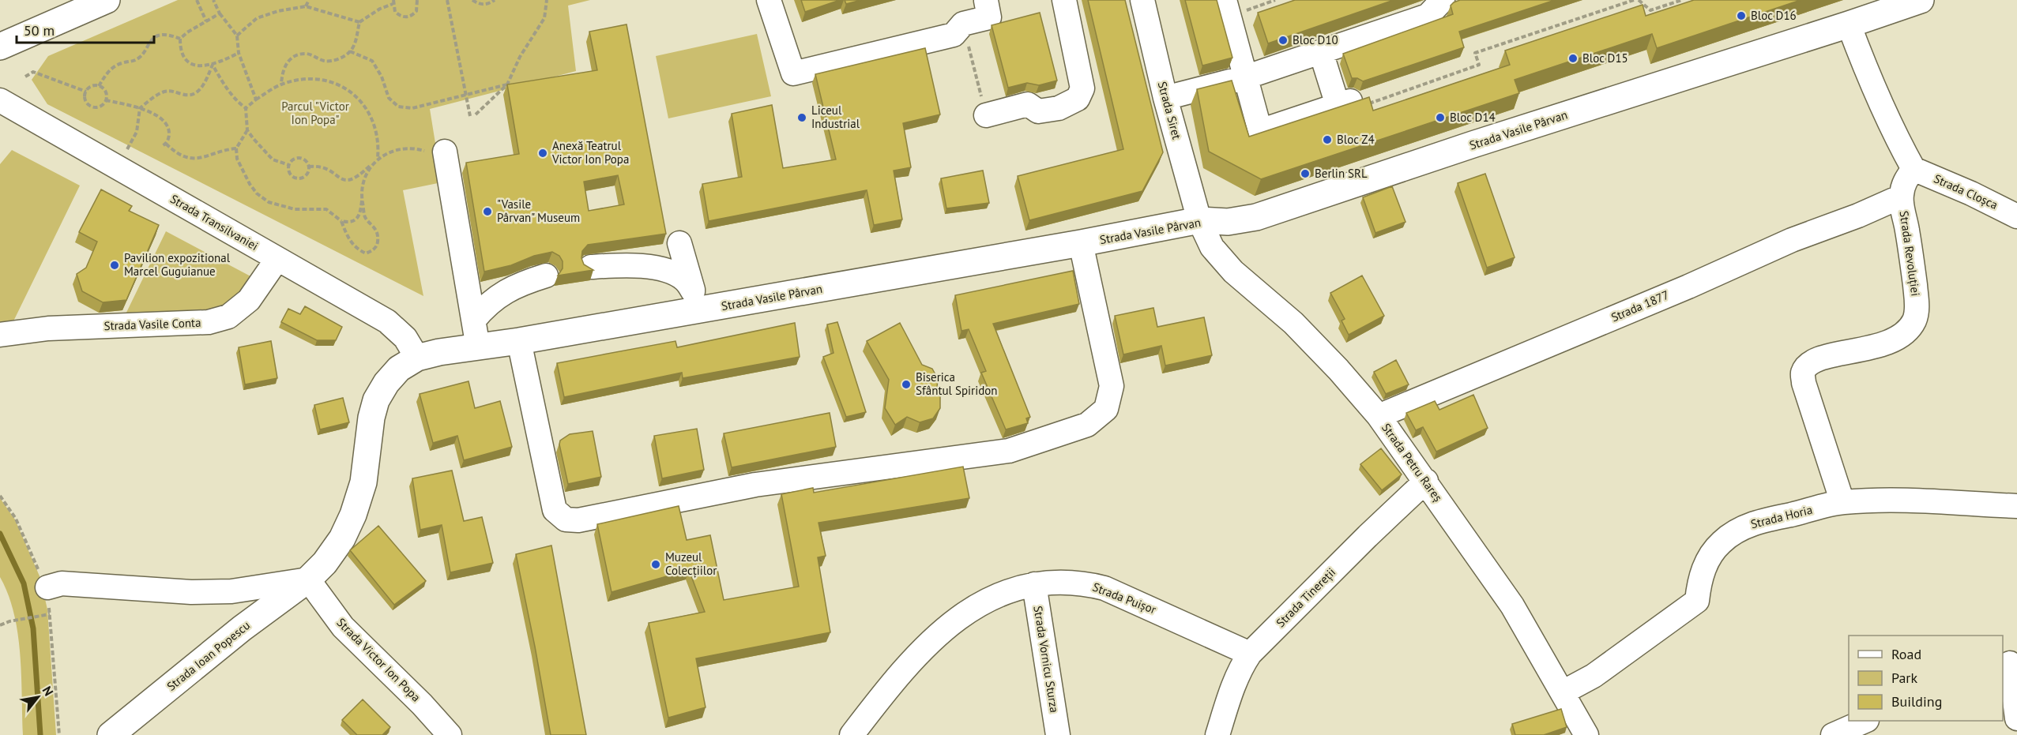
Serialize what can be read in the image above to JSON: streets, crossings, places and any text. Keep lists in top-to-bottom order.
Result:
{
  "streets": {
    "main road": ["Strada Vasile Pârvan", "Strada Ioan Popescu"],
    "street": [
      "Strada Siret",
      "Strada Cloșca",
      "Strada Transilvaniei",
      "Strada Revoluției",
      "Strada 1877",
      "Strada Vasile Conta",
      "Strada Petru Rareș",
      "Strada Horia",
      "Strada Tinereții",
      "Strada Puișor",
      "Strada Vornicu Sturza",
      "Strada Victor Ion Popa"
    ]
  },
  "crossings": [
    ["Strada Siret", "Strada Vasile Pârvan"],
    ["Strada Siret", "Strada Petru Rareș"],
    ["Strada Vasile Pârvan", "Strada Transilvaniei"],
    ["Strada Vasile Pârvan", "Strada Petru Rareș"],
    ["Strada Cloșca", "Strada Revoluției"],
    ["Strada Transilvaniei", "Strada Vasile Conta"],
    ["Strada Revoluției", "Strada 1877"],
    ["Strada Revoluției", "Strada Horia"],
    ["Strada 1877", "Strada Petru Rareș"],
    ["Strada Petru Rareș", "Strada Horia"],
    ["Strada Petru Rareș", "Strada Tinereții"],
    ["Strada Tinereții", "Strada Puișor"],
    ["Strada Puișor", "Strada Vornicu Sturza"],
    ["Strada Ioan Popescu", "Strada Victor Ion Popa"]
  ],
  "parks": ["Parcul \"Victor Ion Popa\""],
  "places": [
    "Bloc D16",
    "Bloc D10",
    "Bloc D15",
    "Liceul Industrial",
    "Bloc D14",
    "Bloc Z4",
    "Anexă Teatrul Victor Ion Popa",
    "Berlin SRL",
    "\"Vasile Pârvan\" Museum",
    "Pavilion expozitional Marcel Guguianue",
    "Biserica Sfântul Spiridon",
    "Muzeul Colecțiilor"
  ],
  "legend": ["Road", "Park", "Building"],
  "scale_bar": "50 m",
  "north": "top right"
}
